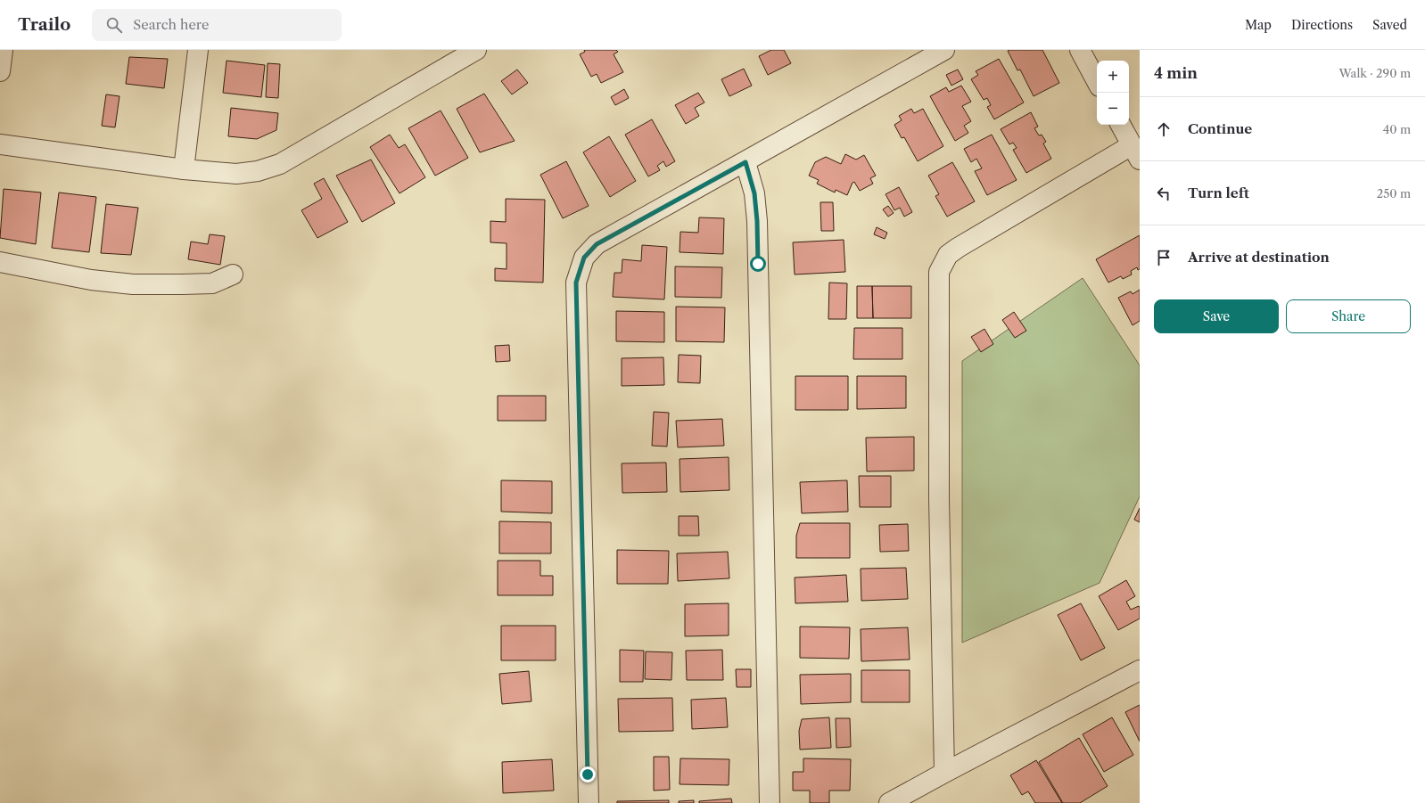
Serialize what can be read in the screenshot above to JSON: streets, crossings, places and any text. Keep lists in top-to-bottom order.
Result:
{
  "page": {
    "header": "Trailo",
    "search": "Search here",
    "nav": ["Map", "Directions", "Saved"],
    "heading": ["4 min", "Walk · 290 m"],
    "map_buttons": ["+", "−"],
    "list": [
      ["Continue", "40 m"],
      ["Turn left", "250 m"],
      "Arrive at destination"
    ],
    "buttons": ["Save", "Share"]
  }
}
